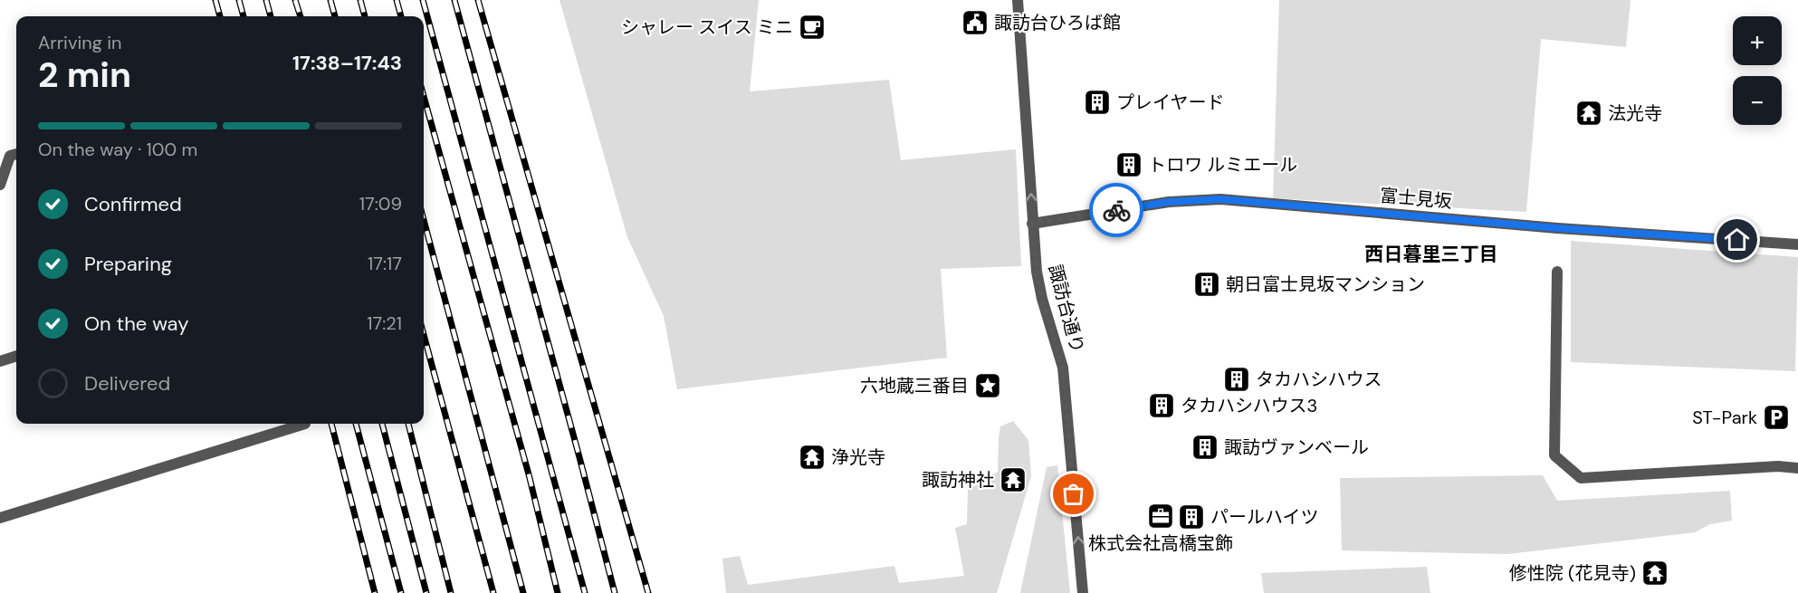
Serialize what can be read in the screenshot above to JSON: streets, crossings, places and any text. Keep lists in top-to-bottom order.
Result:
{
  "streets": {
    "street": ["富士見坂", "諏訪台通り"]
  },
  "crossings": [
    ["富士見坂", "諏訪台通り"]
  ],
  "one_way": ["諏訪台通り"],
  "districts": ["西日暮里三丁目"],
  "places": {
    "public building": ["諏訪台ひろば館"],
    "cafe": ["シャレー スイス ミニ"],
    "building": [
      "プレイヤード",
      "トロワ ルミエール",
      "朝日富士見坂マンション",
      "タカハシハウス",
      "タカハシハウス3",
      "諏訪ヴァンベール",
      "パールハイツ"
    ],
    "temple": [
      "法光寺",
      "浄光寺",
      "諏訪神社",
      "修性院 (花見寺)"
    ],
    "place": ["六地蔵三番目"],
    "parking": ["ST-Park"],
    "office": ["株式会社高橋宝飾"]
  },
  "page": {
    "map_buttons": ["+", "−"],
    "heading": ["2 min", "Arriving in", "17:38–17:43"],
    "bar": "On the way · 100 m",
    "list": [
      ["Confirmed", "17:09"],
      ["Preparing", "17:17"],
      ["On the way", "17:21"],
      "Delivered"
    ]
  }
}
